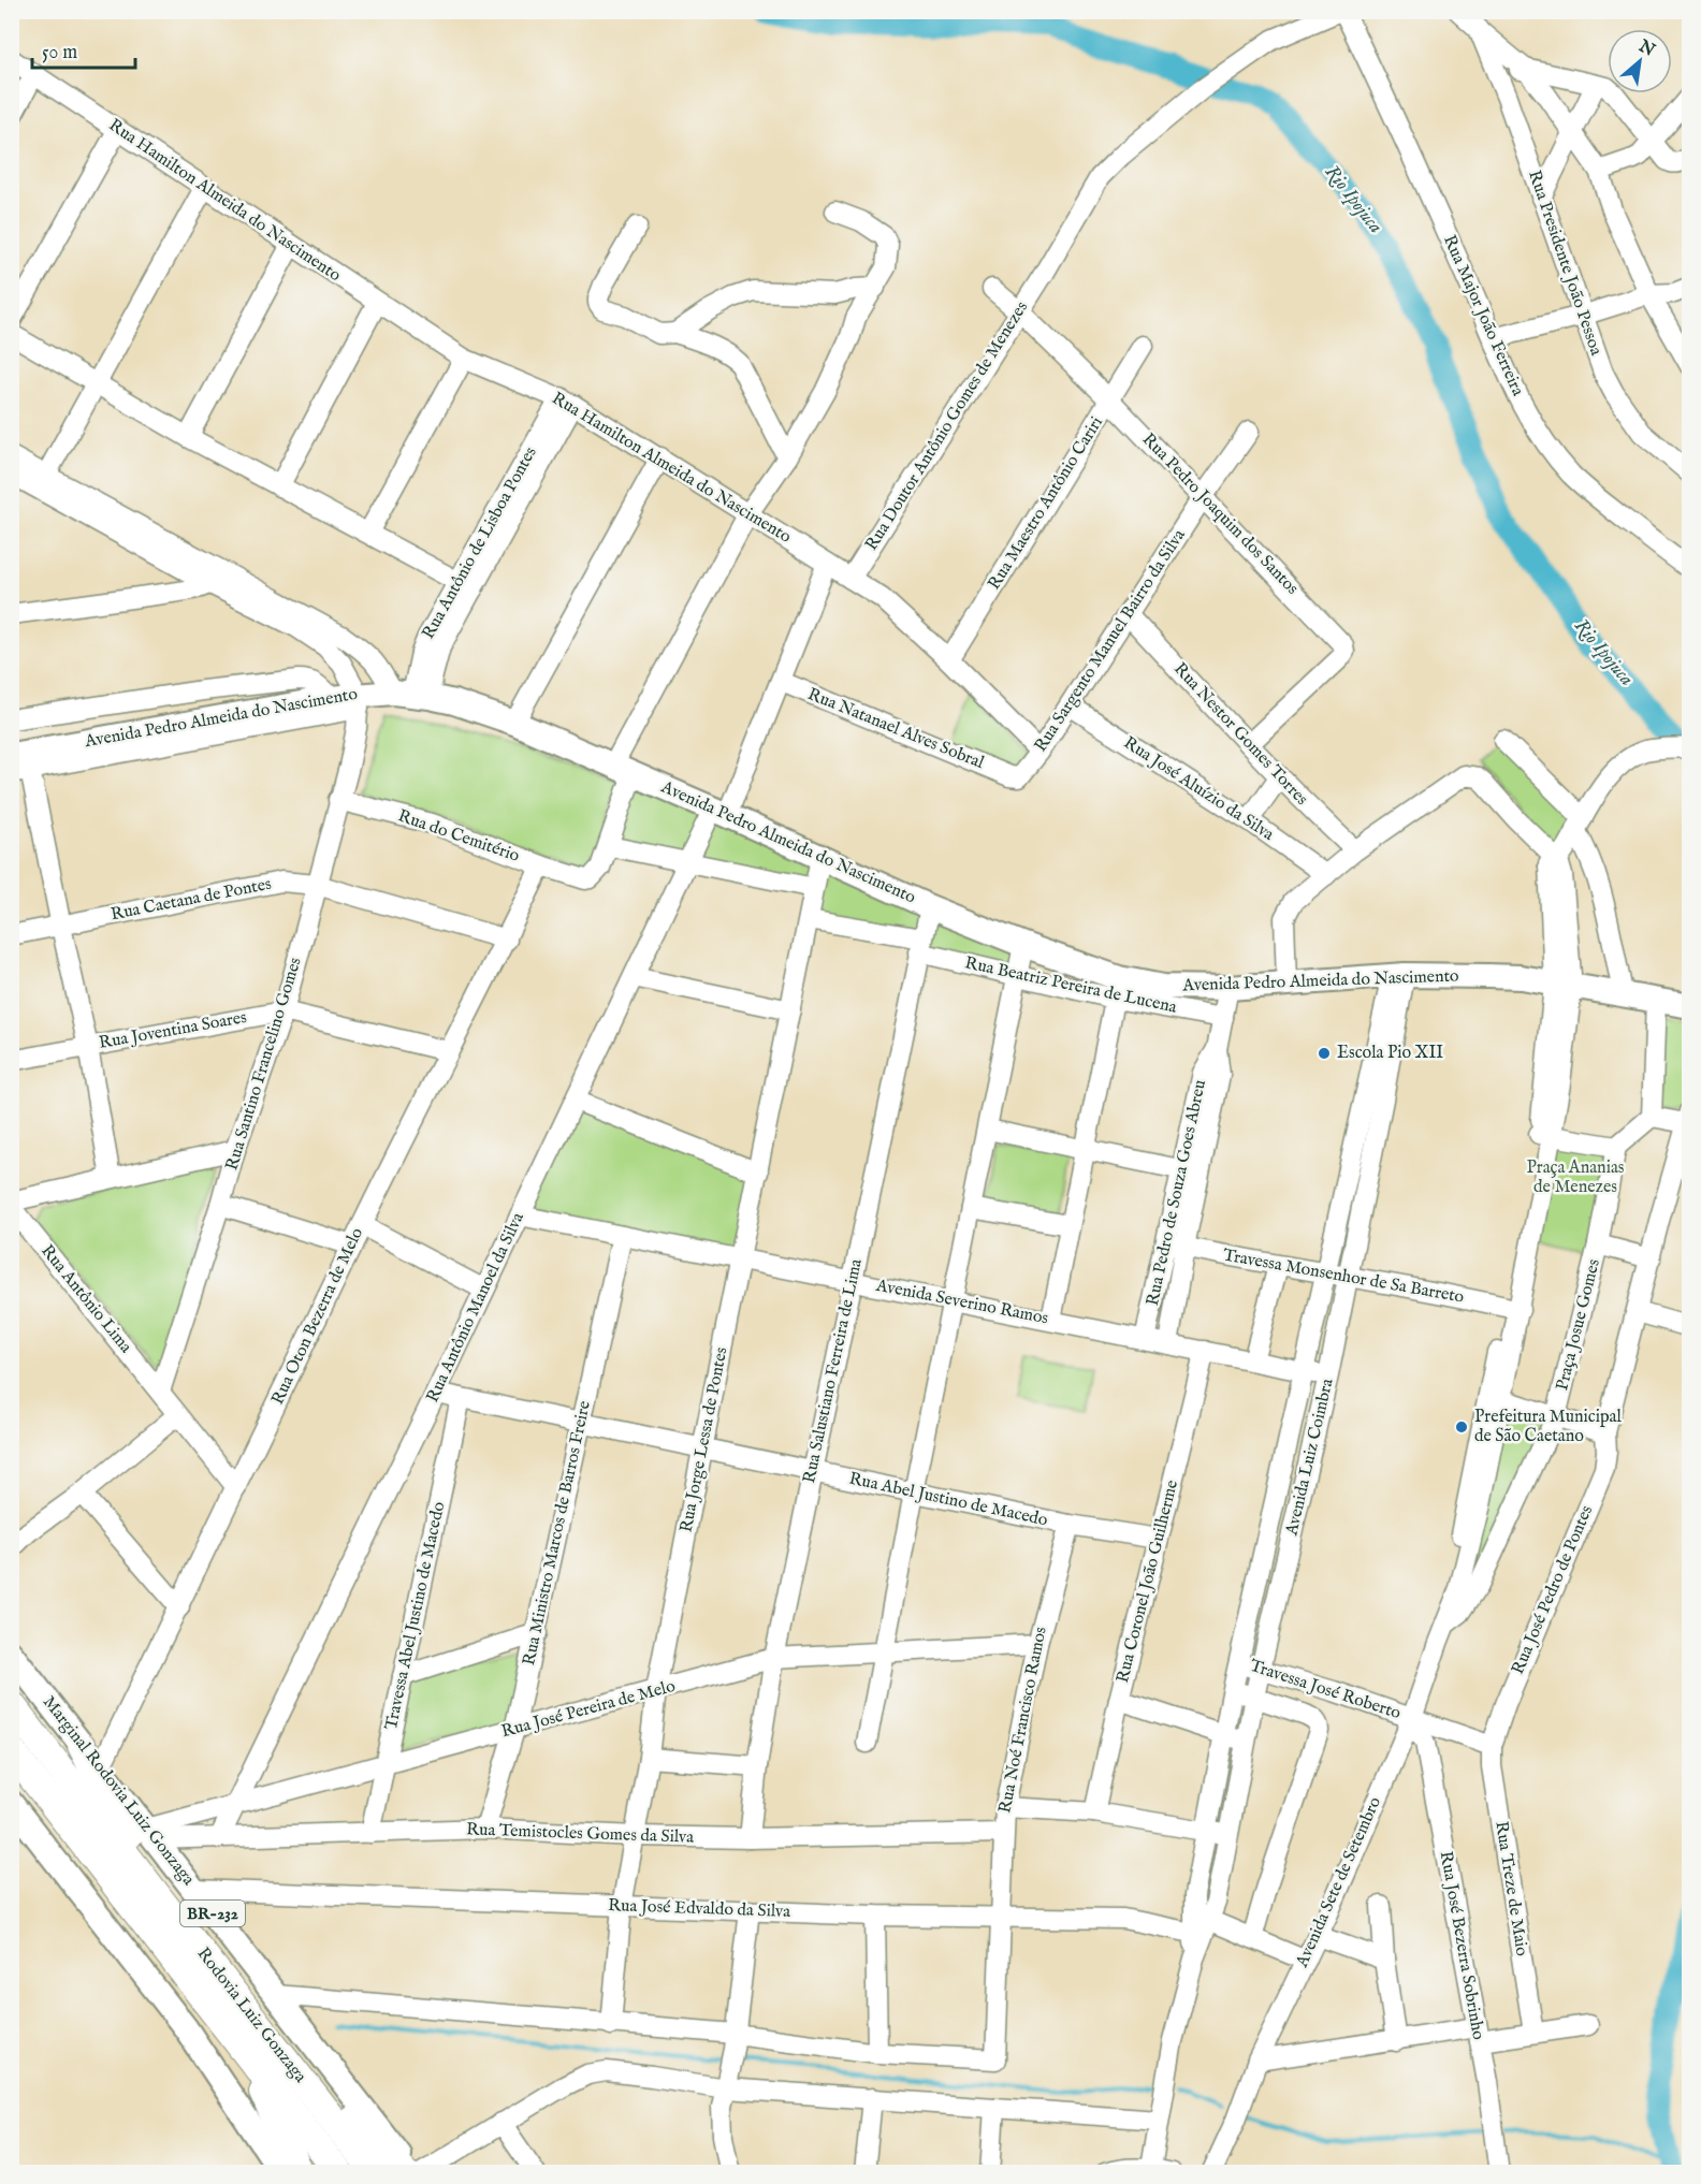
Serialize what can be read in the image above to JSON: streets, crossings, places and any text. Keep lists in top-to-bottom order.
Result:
{
  "streets": {
    "highway": ["BR-232", "Rodovia Luiz Gonzaga"],
    "main road": ["Avenida Pedro Almeida do Nascimento", "Marginal Rodovia Luiz Gonzaga"],
    "street": [
      "Rua Hamilton Almeida do Nascimento",
      "Rua Presidente João Pessoa",
      "Rua Major João Ferreira",
      "Rua Doutor Antônio Gomes de Menezes",
      "Rua Maestro Antônio Cariri",
      "Rua Pedro Joaquim dos Santos",
      "Rua Antônio de Lisboa Pontes",
      "Rua Sargento Manuel Bairro da Silva",
      "Rua Natanael Alves Sobral",
      "Rua Nestor Gomes Torres",
      "Rua José Aluízio da Silva",
      "Rua do Cemitério",
      "Rua Caetana de Pontes",
      "Rua Beatriz Pereira de Lucena",
      "Rua Joventina Soares",
      "Rua Santino Francelino Gomes",
      "Rua Pedro de Souza Goes Abreu",
      "Travessa Monsenhor de Sa Barreto",
      "Rua Antônio Lima",
      "Avenida Severino Ramos",
      "Rua Antônio Manoel da Silva",
      "Rua Oton Bezerra de Melo",
      "Praça Josue Gomes",
      "Rua Salustiano Ferreira de Lima",
      "Rua Jorge Lessa de Pontes",
      "Avenida Luiz Coimbra",
      "Rua Abel Justino de Macedo",
      "Rua Ministro Marcos de Barros Freire",
      "Rua Coronel João Guilherme",
      "Rua José Pedro de Pontes",
      "Travessa Abel Justino de Macedo",
      "Travessa José Roberto",
      "Rua José Pereira de Melo",
      "Rua Noé Francisco Ramos",
      "Rua Temistocles Gomes da Silva",
      "Avenida Sete de Setembro",
      "Rua Treze de Maio",
      "Rua José Edvaldo da Silva",
      "Rua José Bezerra Sobrinho"
    ]
  },
  "crossings": [
    ["Rua Hamilton Almeida do Nascimento", "Rua Doutor Antônio Gomes de Menezes"],
    ["Rua Hamilton Almeida do Nascimento", "Rua Maestro Antônio Cariri"],
    ["Rua Hamilton Almeida do Nascimento", "Rua Antônio de Lisboa Pontes"],
    ["Rua Hamilton Almeida do Nascimento", "Rua Sargento Manuel Bairro da Silva"],
    ["Rua Major João Ferreira", "Rua Doutor Antônio Gomes de Menezes"],
    ["Rua Doutor Antônio Gomes de Menezes", "Rua Pedro Joaquim dos Santos"],
    ["Rua Maestro Antônio Cariri", "Rua Pedro Joaquim dos Santos"],
    ["Rua Pedro Joaquim dos Santos", "Rua Sargento Manuel Bairro da Silva"],
    ["Rua Pedro Joaquim dos Santos", "Rua Nestor Gomes Torres"],
    ["Rua Antônio de Lisboa Pontes", "Avenida Pedro Almeida do Nascimento"],
    ["Rua Sargento Manuel Bairro da Silva", "Rua Natanael Alves Sobral"],
    ["Rua Sargento Manuel Bairro da Silva", "Rua Nestor Gomes Torres"],
    ["Rua Sargento Manuel Bairro da Silva", "Rua José Aluízio da Silva"],
    ["Avenida Pedro Almeida do Nascimento", "Rua Beatriz Pereira de Lucena"],
    ["Avenida Pedro Almeida do Nascimento", "Rua Santino Francelino Gomes"],
    ["Avenida Pedro Almeida do Nascimento", "Rua Pedro de Souza Goes Abreu"],
    ["Avenida Pedro Almeida do Nascimento", "Rua Antônio Manoel da Silva"],
    ["Avenida Pedro Almeida do Nascimento", "Rua Salustiano Ferreira de Lima"],
    ["Avenida Pedro Almeida do Nascimento", "Rua Jorge Lessa de Pontes"],
    ["Avenida Pedro Almeida do Nascimento", "Avenida Luiz Coimbra"],
    ["Avenida Pedro Almeida do Nascimento", "Avenida Sete de Setembro"],
    ["Rua do Cemitério", "Rua Santino Francelino Gomes"],
    ["Rua do Cemitério", "Rua Oton Bezerra de Melo"],
    ["Rua Caetana de Pontes", "Rua Santino Francelino Gomes"],
    ["Rua Caetana de Pontes", "Rua Oton Bezerra de Melo"],
    ["Rua Beatriz Pereira de Lucena", "Rua Pedro de Souza Goes Abreu"],
    ["Rua Beatriz Pereira de Lucena", "Rua Salustiano Ferreira de Lima"],
    ["Rua Beatriz Pereira de Lucena", "Rua Jorge Lessa de Pontes"],
    ["Rua Joventina Soares", "Rua Santino Francelino Gomes"],
    ["Rua Joventina Soares", "Rua Oton Bezerra de Melo"],
    ["Rua Santino Francelino Gomes", "Rua Antônio Lima"],
    ["Rua Pedro de Souza Goes Abreu", "Travessa Monsenhor de Sa Barreto"],
    ["Rua Pedro de Souza Goes Abreu", "Avenida Severino Ramos"],
    ["Travessa Monsenhor de Sa Barreto", "Avenida Luiz Coimbra"],
    ["Travessa Monsenhor de Sa Barreto", "Avenida Sete de Setembro"],
    ["Rua Antônio Lima", "Rua Oton Bezerra de Melo"],
    ["Avenida Severino Ramos", "Rua Antônio Manoel da Silva"],
    ["Avenida Severino Ramos", "Rua Salustiano Ferreira de Lima"],
    ["Avenida Severino Ramos", "Rua Jorge Lessa de Pontes"],
    ["Avenida Severino Ramos", "Avenida Luiz Coimbra"],
    ["Avenida Severino Ramos", "Rua Ministro Marcos de Barros Freire"],
    ["Avenida Severino Ramos", "Rua Coronel João Guilherme"],
    ["Rua Antônio Manoel da Silva", "Rua Abel Justino de Macedo"],
    ["Rua Antônio Manoel da Silva", "Rua José Pereira de Melo"],
    ["Rua Antônio Manoel da Silva", "Rua Temistocles Gomes da Silva"],
    ["Rua Oton Bezerra de Melo", "Marginal Rodovia Luiz Gonzaga"],
    ["Praça Josue Gomes", "Avenida Sete de Setembro"],
    ["Rua Salustiano Ferreira de Lima", "Rua Abel Justino de Macedo"],
    ["Rua Salustiano Ferreira de Lima", "Rua José Pereira de Melo"],
    ["Rua Salustiano Ferreira de Lima", "Rua Temistocles Gomes da Silva"],
    ["Rua Jorge Lessa de Pontes", "Rua Abel Justino de Macedo"],
    ["Rua Jorge Lessa de Pontes", "Rua José Pereira de Melo"],
    ["Rua Jorge Lessa de Pontes", "Rua Temistocles Gomes da Silva"],
    ["Rua Jorge Lessa de Pontes", "Rua José Edvaldo da Silva"],
    ["Avenida Luiz Coimbra", "Travessa José Roberto"],
    ["Avenida Luiz Coimbra", "Rua José Edvaldo da Silva"],
    ["Rua Abel Justino de Macedo", "Rua Ministro Marcos de Barros Freire"],
    ["Rua Abel Justino de Macedo", "Rua Coronel João Guilherme"],
    ["Rua Abel Justino de Macedo", "Travessa Abel Justino de Macedo"],
    ["Rua Abel Justino de Macedo", "Rua Noé Francisco Ramos"],
    ["Rua Ministro Marcos de Barros Freire", "Rua José Pereira de Melo"],
    ["Rua Ministro Marcos de Barros Freire", "Rua Temistocles Gomes da Silva"],
    ["Rua José Pedro de Pontes", "Travessa José Roberto"],
    ["Rua José Pedro de Pontes", "Rua Treze de Maio"],
    ["Travessa Abel Justino de Macedo", "Rua José Pereira de Melo"],
    ["Travessa Abel Justino de Macedo", "Rua Temistocles Gomes da Silva"],
    ["Travessa José Roberto", "Avenida Sete de Setembro"],
    ["Travessa José Roberto", "Rua Treze de Maio"],
    ["Travessa José Roberto", "Rua José Bezerra Sobrinho"],
    ["Rua José Pereira de Melo", "Rua Noé Francisco Ramos"],
    ["Rua José Pereira de Melo", "Marginal Rodovia Luiz Gonzaga"],
    ["Rua José Pereira de Melo", "Rua Temistocles Gomes da Silva"],
    ["Rua Noé Francisco Ramos", "Rua Temistocles Gomes da Silva"],
    ["Rua Noé Francisco Ramos", "Rua José Edvaldo da Silva"],
    ["Marginal Rodovia Luiz Gonzaga", "Rua Temistocles Gomes da Silva"],
    ["Marginal Rodovia Luiz Gonzaga", "Rua José Edvaldo da Silva"],
    ["Avenida Sete de Setembro", "Rua José Edvaldo da Silva"],
    ["Avenida Sete de Setembro", "Rua José Bezerra Sobrinho"]
  ],
  "water": ["Rio Ipojuca"],
  "parks": ["Praça Ananias de Menezes"],
  "places": ["Escola Pio XII", "Prefeitura Municipal de São Caetano"],
  "scale_bar": "50 m",
  "north": "top right"
}
